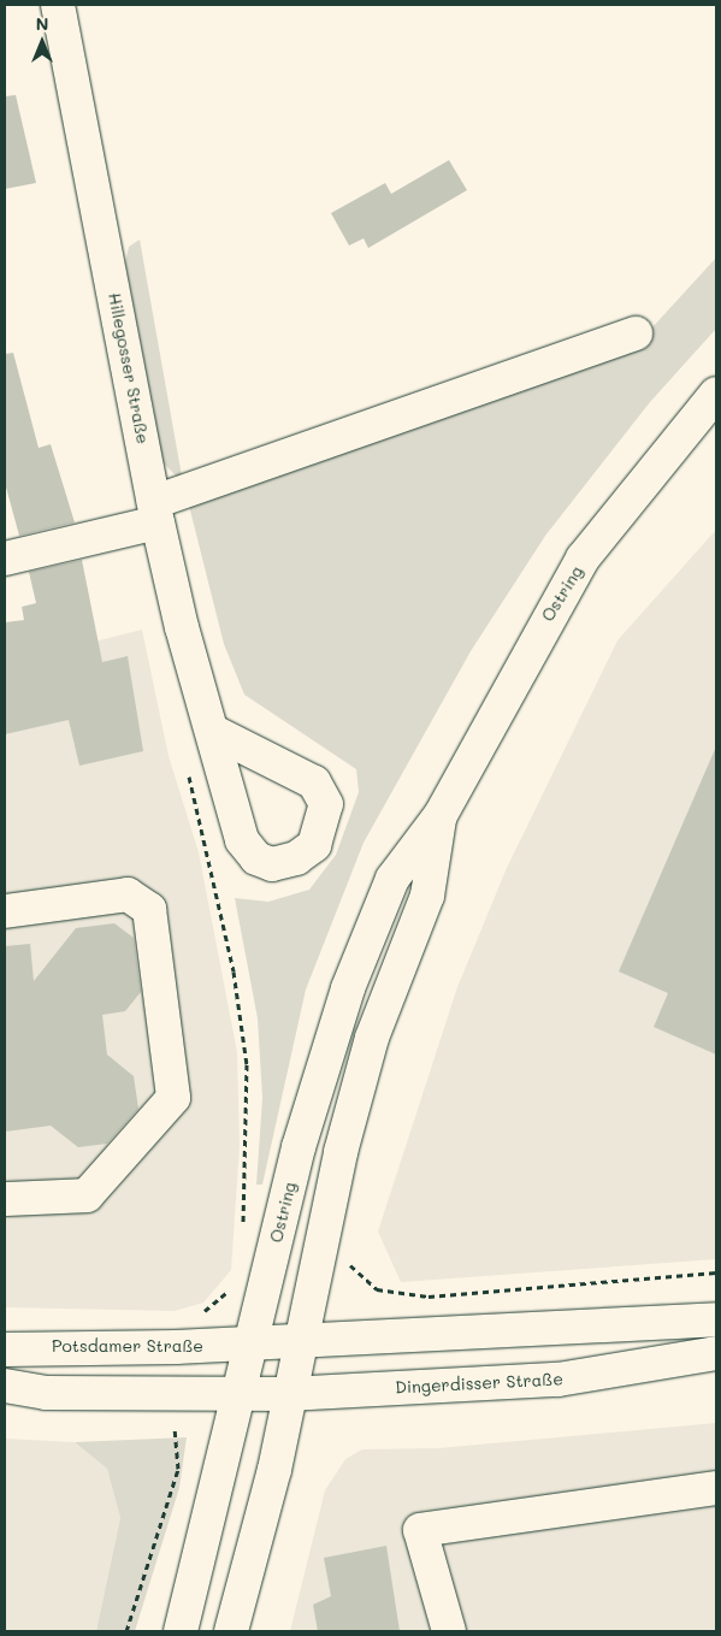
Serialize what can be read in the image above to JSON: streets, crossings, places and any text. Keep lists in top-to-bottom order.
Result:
{
  "streets": {
    "main road": [
      "Hillegosser Straße",
      "Ostring",
      "Potsdamer Straße",
      "Dingerdisser Straße"
    ]
  },
  "crossings": [
    ["Ostring", "Potsdamer Straße"],
    ["Ostring", "Dingerdisser Straße"]
  ],
  "north": "top"
}
